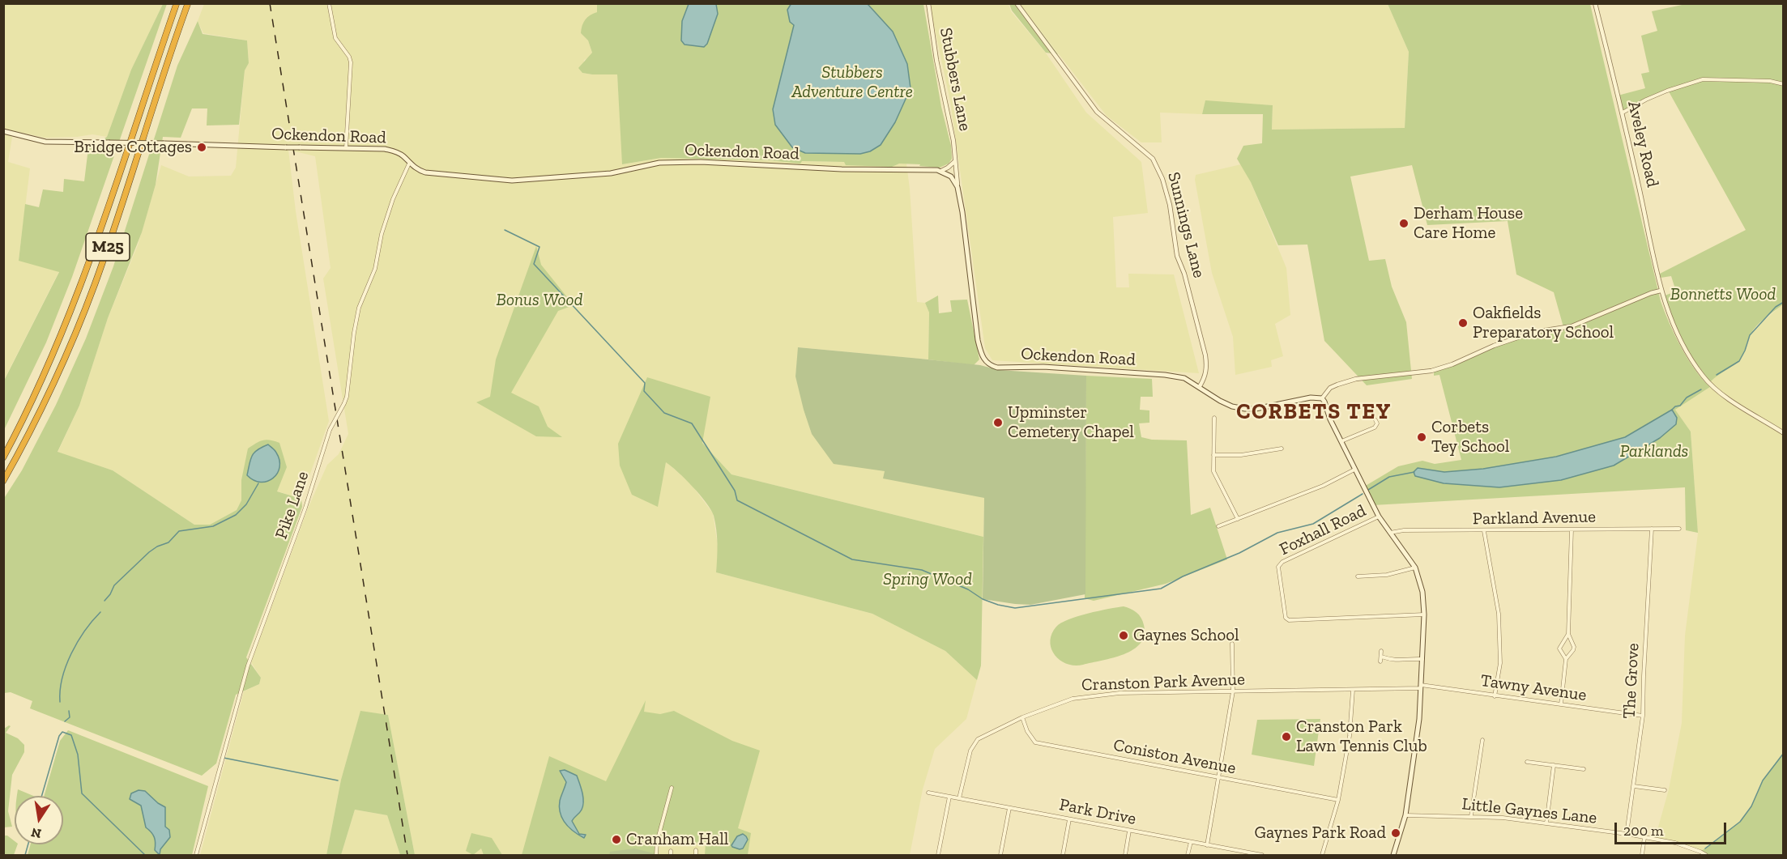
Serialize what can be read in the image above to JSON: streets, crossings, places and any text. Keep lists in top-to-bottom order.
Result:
{
  "streets": {
    "highway": ["M25"],
    "main road": ["Ockendon Road"],
    "street": [
      "Stubbers Lane",
      "Aveley Road",
      "Sunnings Lane",
      "Pike Lane",
      "Parkland Avenue",
      "Foxhall Road",
      "The Grove",
      "Cranston Park Avenue",
      "Tawny Avenue",
      "Coniston Avenue",
      "Little Gaynes Lane",
      "Park Drive"
    ]
  },
  "crossings": [
    ["Stubbers Lane", "Ockendon Road"],
    ["Ockendon Road", "Sunnings Lane"],
    ["Ockendon Road", "Pike Lane"],
    ["Parkland Avenue", "The Grove"],
    ["The Grove", "Tawny Avenue"],
    ["The Grove", "Little Gaynes Lane"],
    ["Cranston Park Avenue", "Tawny Avenue"],
    ["Cranston Park Avenue", "Coniston Avenue"],
    ["Cranston Park Avenue", "Park Drive"]
  ],
  "districts": ["CORBETS TEY"],
  "parks": [
    "Stubbers Adventure Centre",
    "Bonnetts Wood",
    "Bonus Wood",
    "Parklands",
    "Spring Wood"
  ],
  "places": [
    "Bridge Cottages",
    "Derham House Care Home",
    "Oakfields Preparatory School",
    "Upminster Cemetery Chapel",
    "Corbets Tey School",
    "Gaynes School",
    "Cranston Park Lawn Tennis Club",
    "Gaynes Park Road",
    "Cranham Hall"
  ],
  "scale_bar": "200 m",
  "north": "bottom"
}
